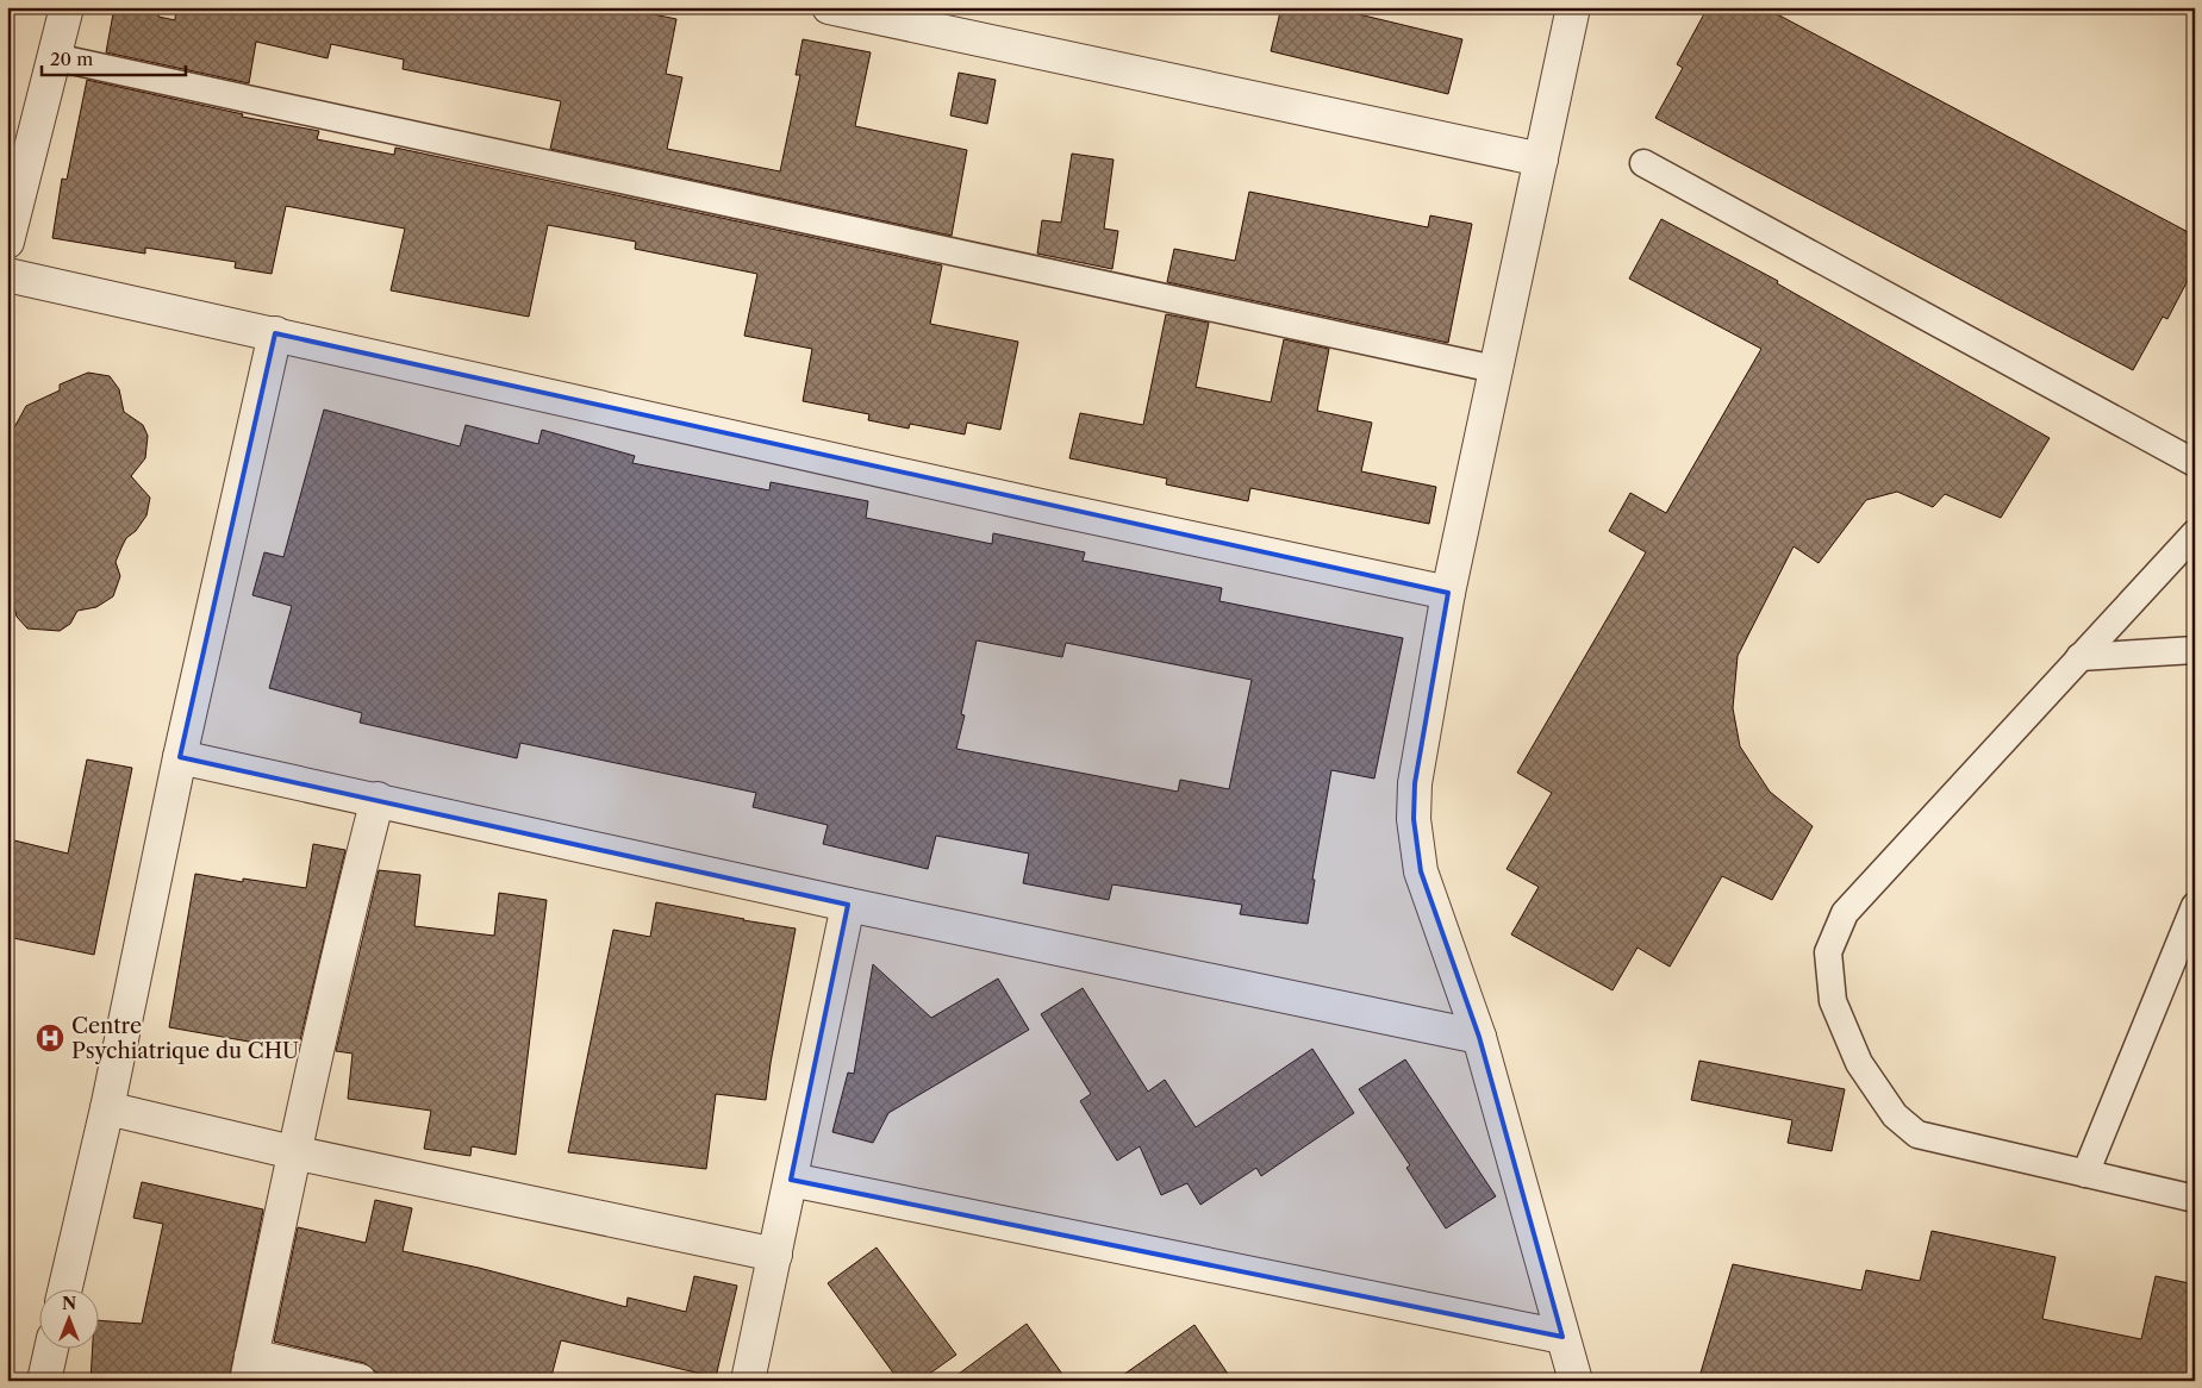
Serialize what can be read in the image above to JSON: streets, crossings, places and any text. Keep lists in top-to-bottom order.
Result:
{
  "places": {
    "hospital": ["Centre Psychiatrique du CHU"]
  },
  "scale_bar": "20 m",
  "north": "top"
}
